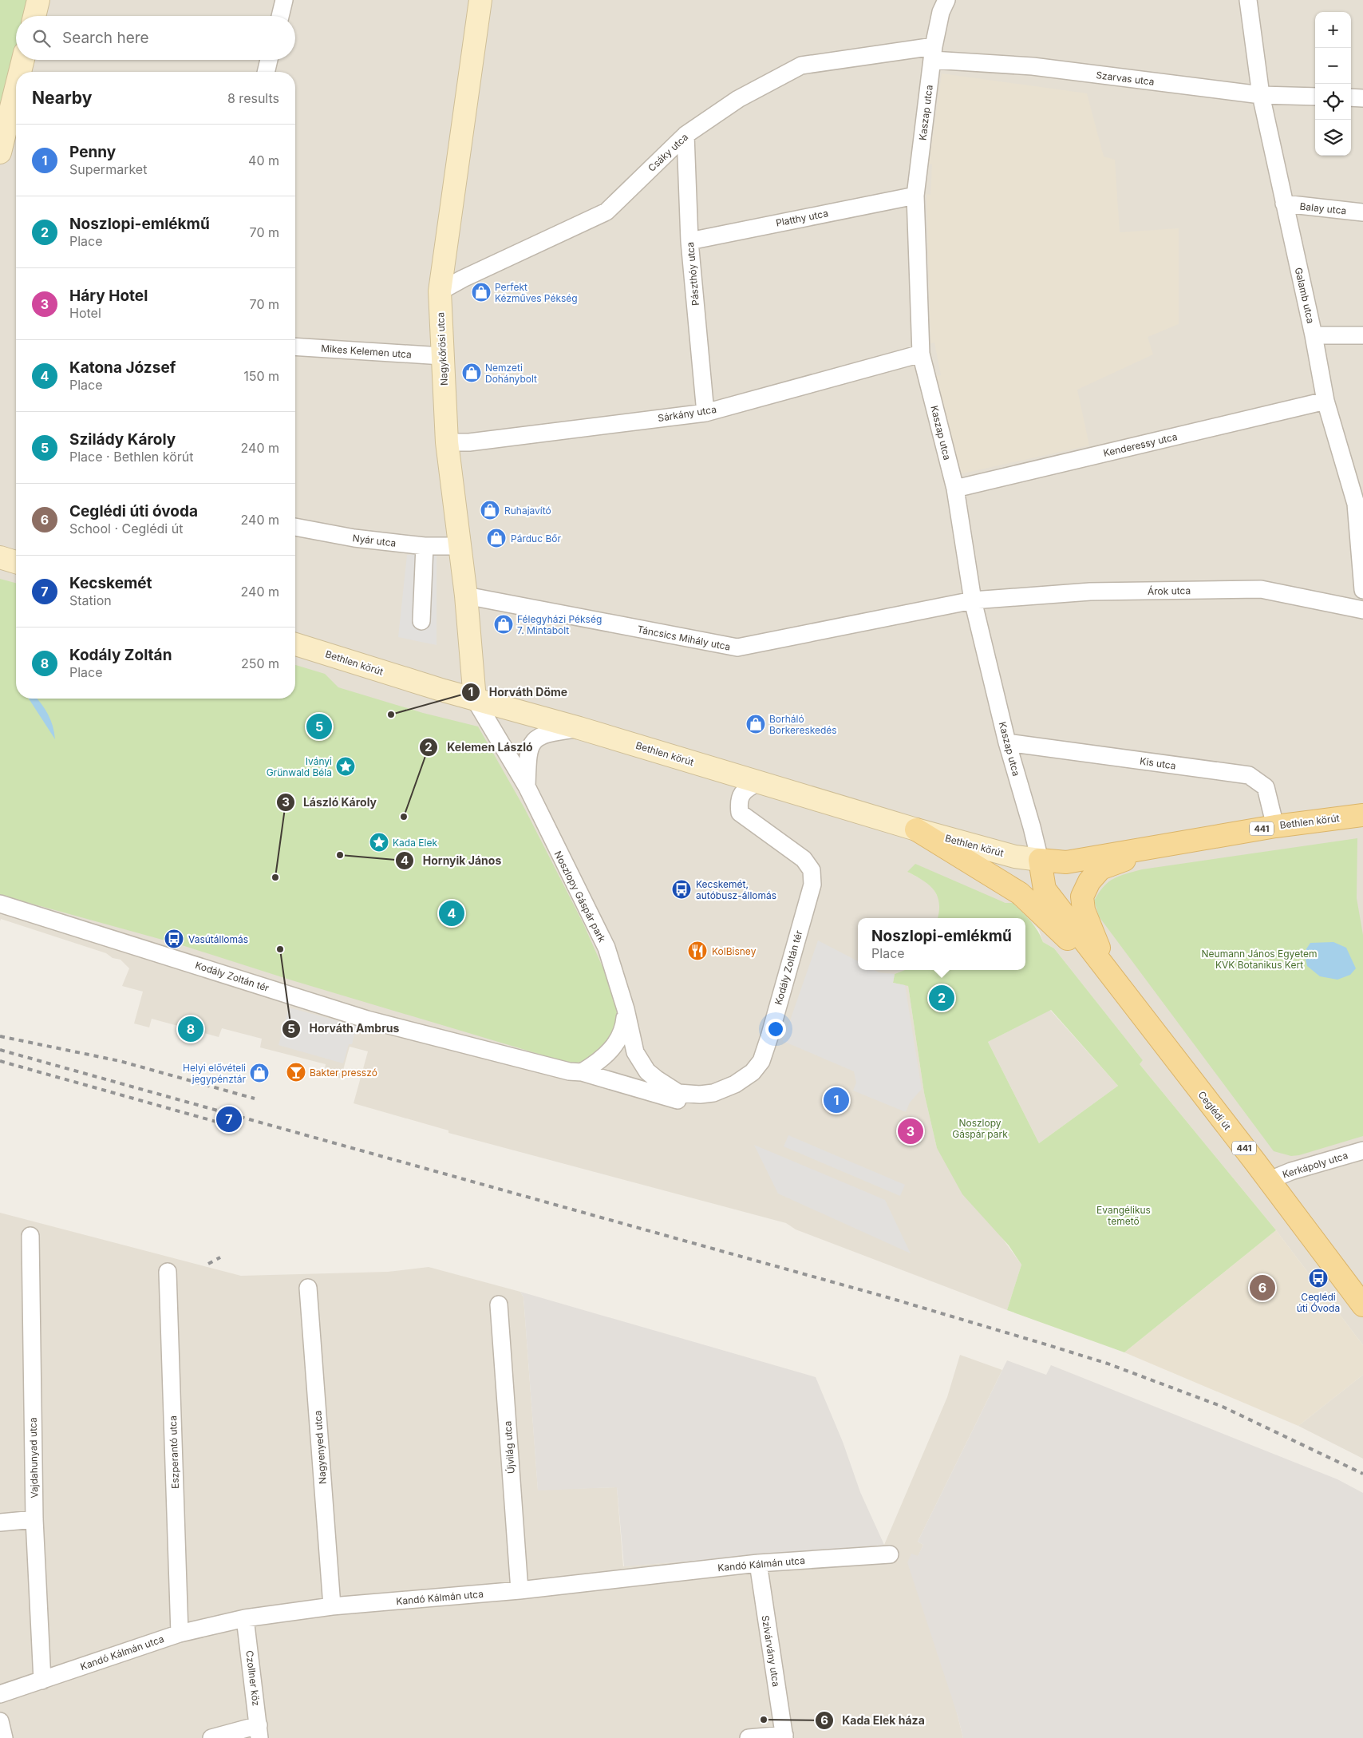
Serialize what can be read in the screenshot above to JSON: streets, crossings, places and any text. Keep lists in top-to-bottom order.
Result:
{
  "streets": {
    "main road": ["Bethlen körút", "441", "Ceglédi út"],
    "street": [
      "Szarvas utca",
      "Kaszap utca",
      "Csáky utca",
      "Balay utca",
      "Platthy utca",
      "Pászthóy utca",
      "Galamb utca",
      "Nagykőrösi utca",
      "Mikes Kelemen utca",
      "Sárkány utca",
      "Kenderessy utca",
      "Nyár utca",
      "Árok utca",
      "Táncsics Mihály utca",
      "Kis utca",
      "Noszlopy Gáspár park",
      "Kodály Zoltán tér",
      "Kerkápoly utca",
      "Nagyenyed utca",
      "Újvilág utca",
      "Eszperantó utca",
      "Vajdahunyad utca",
      "Kandó Kálmán utca",
      "Szivárvány utca",
      "Czollner köz"
    ]
  },
  "crossings": [
    ["Szarvas utca", "Kaszap utca"],
    ["Szarvas utca", "Csáky utca"],
    ["Szarvas utca", "Galamb utca"],
    ["Kaszap utca", "Csáky utca"],
    ["Kaszap utca", "Platthy utca"],
    ["Kaszap utca", "Sárkány utca"],
    ["Kaszap utca", "Kenderessy utca"],
    ["Kaszap utca", "Árok utca"],
    ["Kaszap utca", "Táncsics Mihály utca"],
    ["Kaszap utca", "Bethlen körút"],
    ["Kaszap utca", "Kis utca"],
    ["Kaszap utca", "441"],
    ["Csáky utca", "Pászthóy utca"],
    ["Csáky utca", "Nagykőrösi utca"],
    ["Balay utca", "Galamb utca"],
    ["Platthy utca", "Pászthóy utca"],
    ["Pászthóy utca", "Sárkány utca"],
    ["Galamb utca", "Kenderessy utca"],
    ["Nagykőrösi utca", "Mikes Kelemen utca"],
    ["Nagykőrösi utca", "Sárkány utca"],
    ["Nagykőrösi utca", "Nyár utca"],
    ["Nagykőrösi utca", "Táncsics Mihály utca"],
    ["Nagykőrösi utca", "Bethlen körút"],
    ["Nagykőrösi utca", "Noszlopy Gáspár park"],
    ["Árok utca", "Táncsics Mihály utca"],
    ["Bethlen körút", "Kis utca"],
    ["Bethlen körút", "441"],
    ["Bethlen körút", "Noszlopy Gáspár park"],
    ["Bethlen körút", "Kodály Zoltán tér"],
    ["441", "Ceglédi út"],
    ["Noszlopy Gáspár park", "Kodály Zoltán tér"],
    ["Ceglédi út", "Kerkápoly utca"],
    ["Nagyenyed utca", "Kandó Kálmán utca"],
    ["Újvilág utca", "Kandó Kálmán utca"],
    ["Eszperantó utca", "Kandó Kálmán utca"],
    ["Vajdahunyad utca", "Kandó Kálmán utca"],
    ["Kandó Kálmán utca", "Szivárvány utca"],
    ["Kandó Kálmán utca", "Czollner köz"]
  ],
  "parks": ["Neumann János Egyetem KVK Botanikus Kert", "Noszlopy Gáspár park", "Evangélikus temető"],
  "places": {
    "shop": [
      "Perfekt Kézműves Pékség",
      "Nemzeti Dohánybolt",
      "Ruhajavító",
      "Párduc Bőr",
      "Félegyházi Pékség 7. Mintabolt",
      "Borháló Borkereskedés",
      "Helyi elővételi jegypénztár"
    ],
    "other": [
      "Horváth Döme",
      "Kelemen László",
      "Hornyik János",
      "László Károly",
      "Horváth Ambrus",
      "Kada Elek háza"
    ],
    "place": ["Iványi Grünwald Béla", "Kada Elek"],
    "bus stop": ["Kecskemét, autóbusz-állomás", "Vasútállomás", "Ceglédi úti Óvoda"],
    "restaurant": ["KolBisney"],
    "bar": ["Bakter presszó"]
  },
  "page": {
    "map_buttons": ["+", "−"],
    "search": "Search here",
    "heading": ["Nearby", "8 results"],
    "list": [
      {
        "mark": "1",
        "name": "Penny",
        "note": "Supermarket",
        "value": "40 m"
      },
      {
        "mark": "2",
        "name": "Noszlopi-emlékmű",
        "note": "Place",
        "value": "70 m"
      },
      {
        "mark": "3",
        "name": "Háry Hotel",
        "note": "Hotel",
        "value": "70 m"
      },
      {
        "mark": "4",
        "name": "Katona József",
        "note": "Place",
        "value": "150 m"
      },
      {
        "mark": "5",
        "name": "Szilády Károly",
        "note": "Place · Bethlen körút",
        "value": "240 m"
      },
      {
        "mark": "6",
        "name": "Ceglédi úti óvoda",
        "note": "School · Ceglédi út",
        "value": "240 m"
      },
      {
        "mark": "7",
        "name": "Kecskemét",
        "note": "Station",
        "value": "240 m"
      },
      {
        "mark": "8",
        "name": "Kodály Zoltán",
        "note": "Place",
        "value": "250 m"
      }
    ],
    "pins": [
      "5",
      "4",
      "2",
      "8",
      "1",
      "7",
      "3",
      "6"
    ],
    "popup": ["Noszlopi-emlékmű", "Place"]
  }
}
